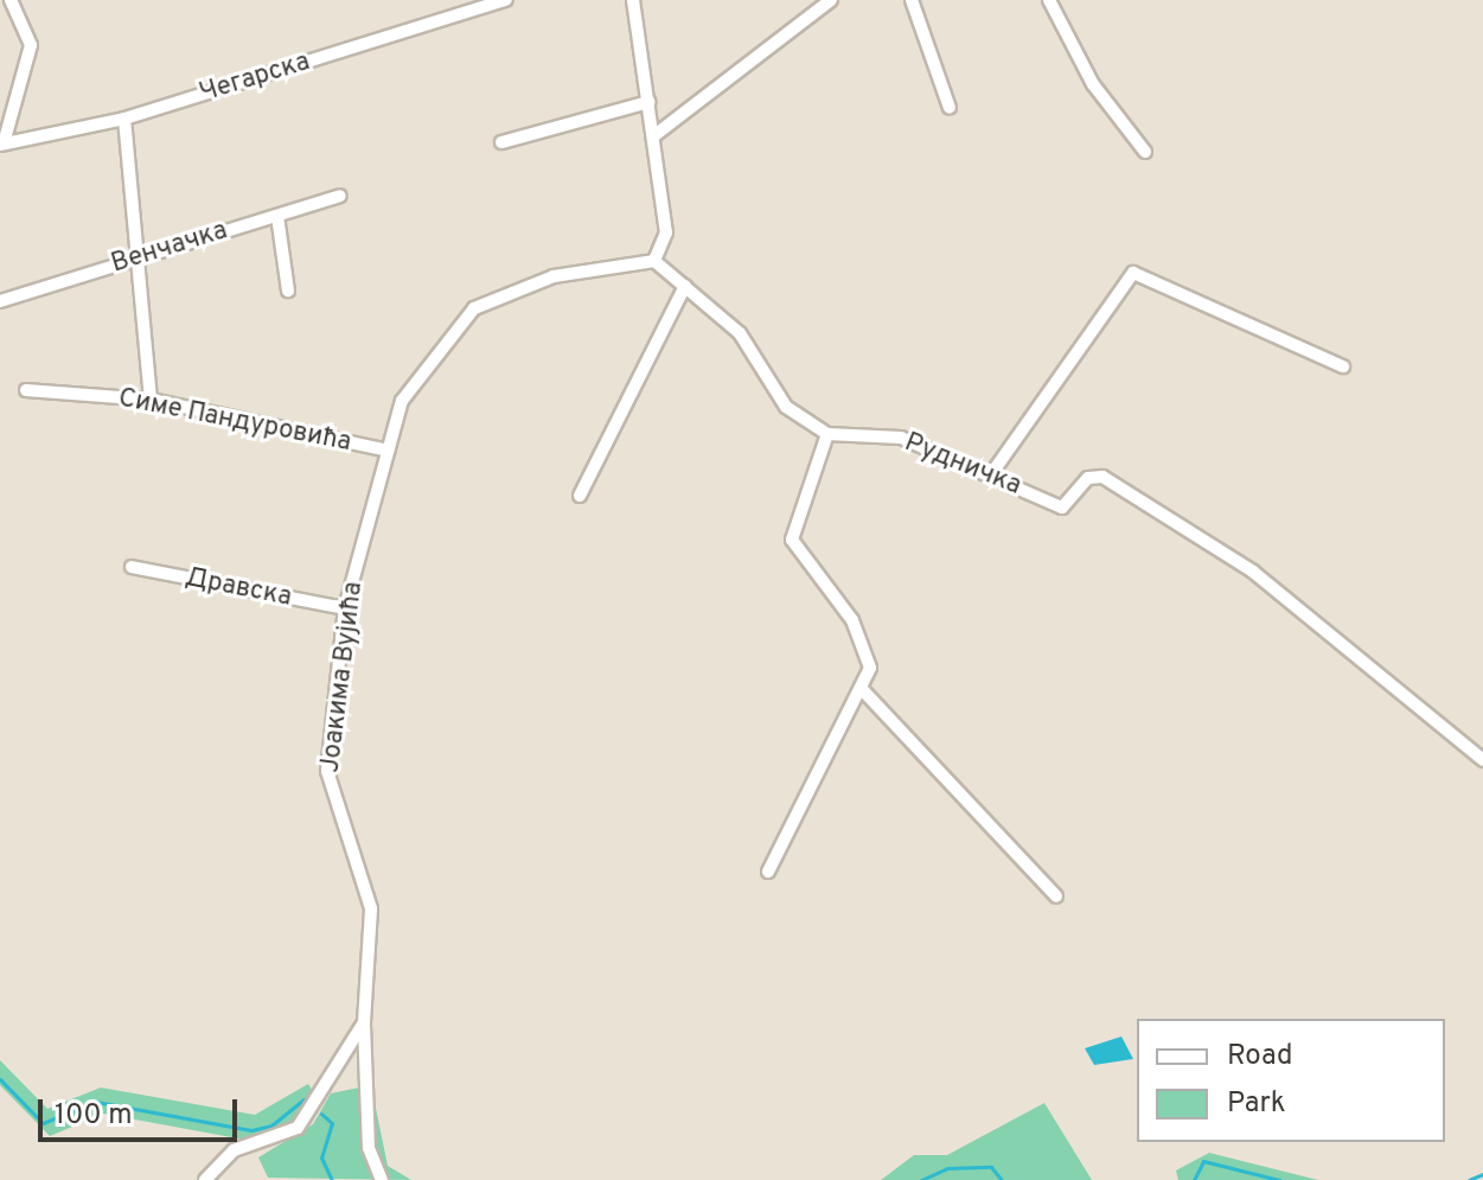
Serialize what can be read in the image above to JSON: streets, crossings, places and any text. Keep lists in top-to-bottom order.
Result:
{
  "streets": {
    "street": [
      "Чегарска",
      "Венчачка",
      "Симе Пандуровића",
      "Рудничка",
      "Дравска",
      "Јоакима Вујића"
    ]
  },
  "crossings": [
    ["Симе Пандуровића", "Јоакима Вујића"],
    ["Дравска", "Јоакима Вујића"]
  ],
  "legend": ["Road", "Park"],
  "scale_bar": "100 m"
}
